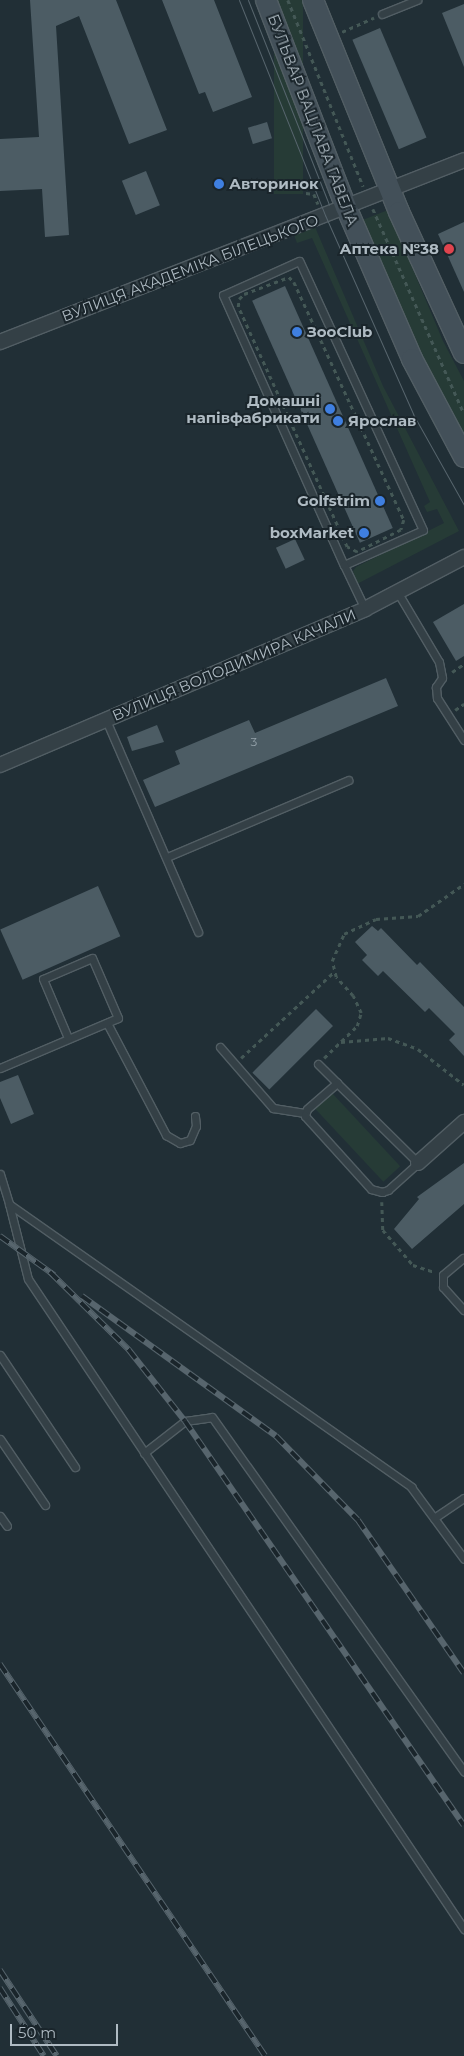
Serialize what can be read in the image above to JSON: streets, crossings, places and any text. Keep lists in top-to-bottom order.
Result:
{
  "streets": {
    "main road": ["БУЛЬВАР ВАЦЛАВА ГАВЕЛА"],
    "street": ["ВУЛИЦЯ АКАДЕМІКА БІЛЕЦЬКОГО", "ВУЛИЦЯ ВОЛОДИМИРА КАЧАЛИ"]
  },
  "crossings": [
    ["БУЛЬВАР ВАЦЛАВА ГАВЕЛА", "ВУЛИЦЯ АКАДЕМІКА БІЛЕЦЬКОГО"]
  ],
  "places": [
    "Авторинок",
    "Аптека №38",
    "ЗооClub",
    "Домашні напівфабрикати",
    "Ярослав",
    "Golfstrim",
    "boxMarket"
  ],
  "house_numbers": ["3"],
  "scale_bar": "50 m"
}
